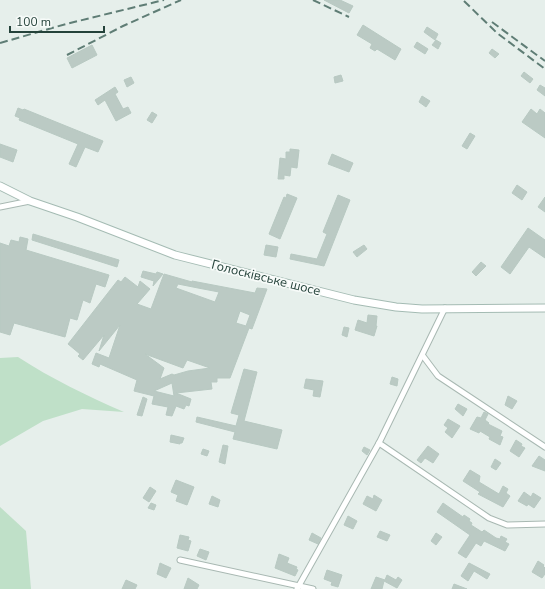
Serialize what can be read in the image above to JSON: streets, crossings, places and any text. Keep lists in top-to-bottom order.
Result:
{
  "streets": {
    "street": ["Голосківське шосе"]
  },
  "scale_bar": "100 m"
}
